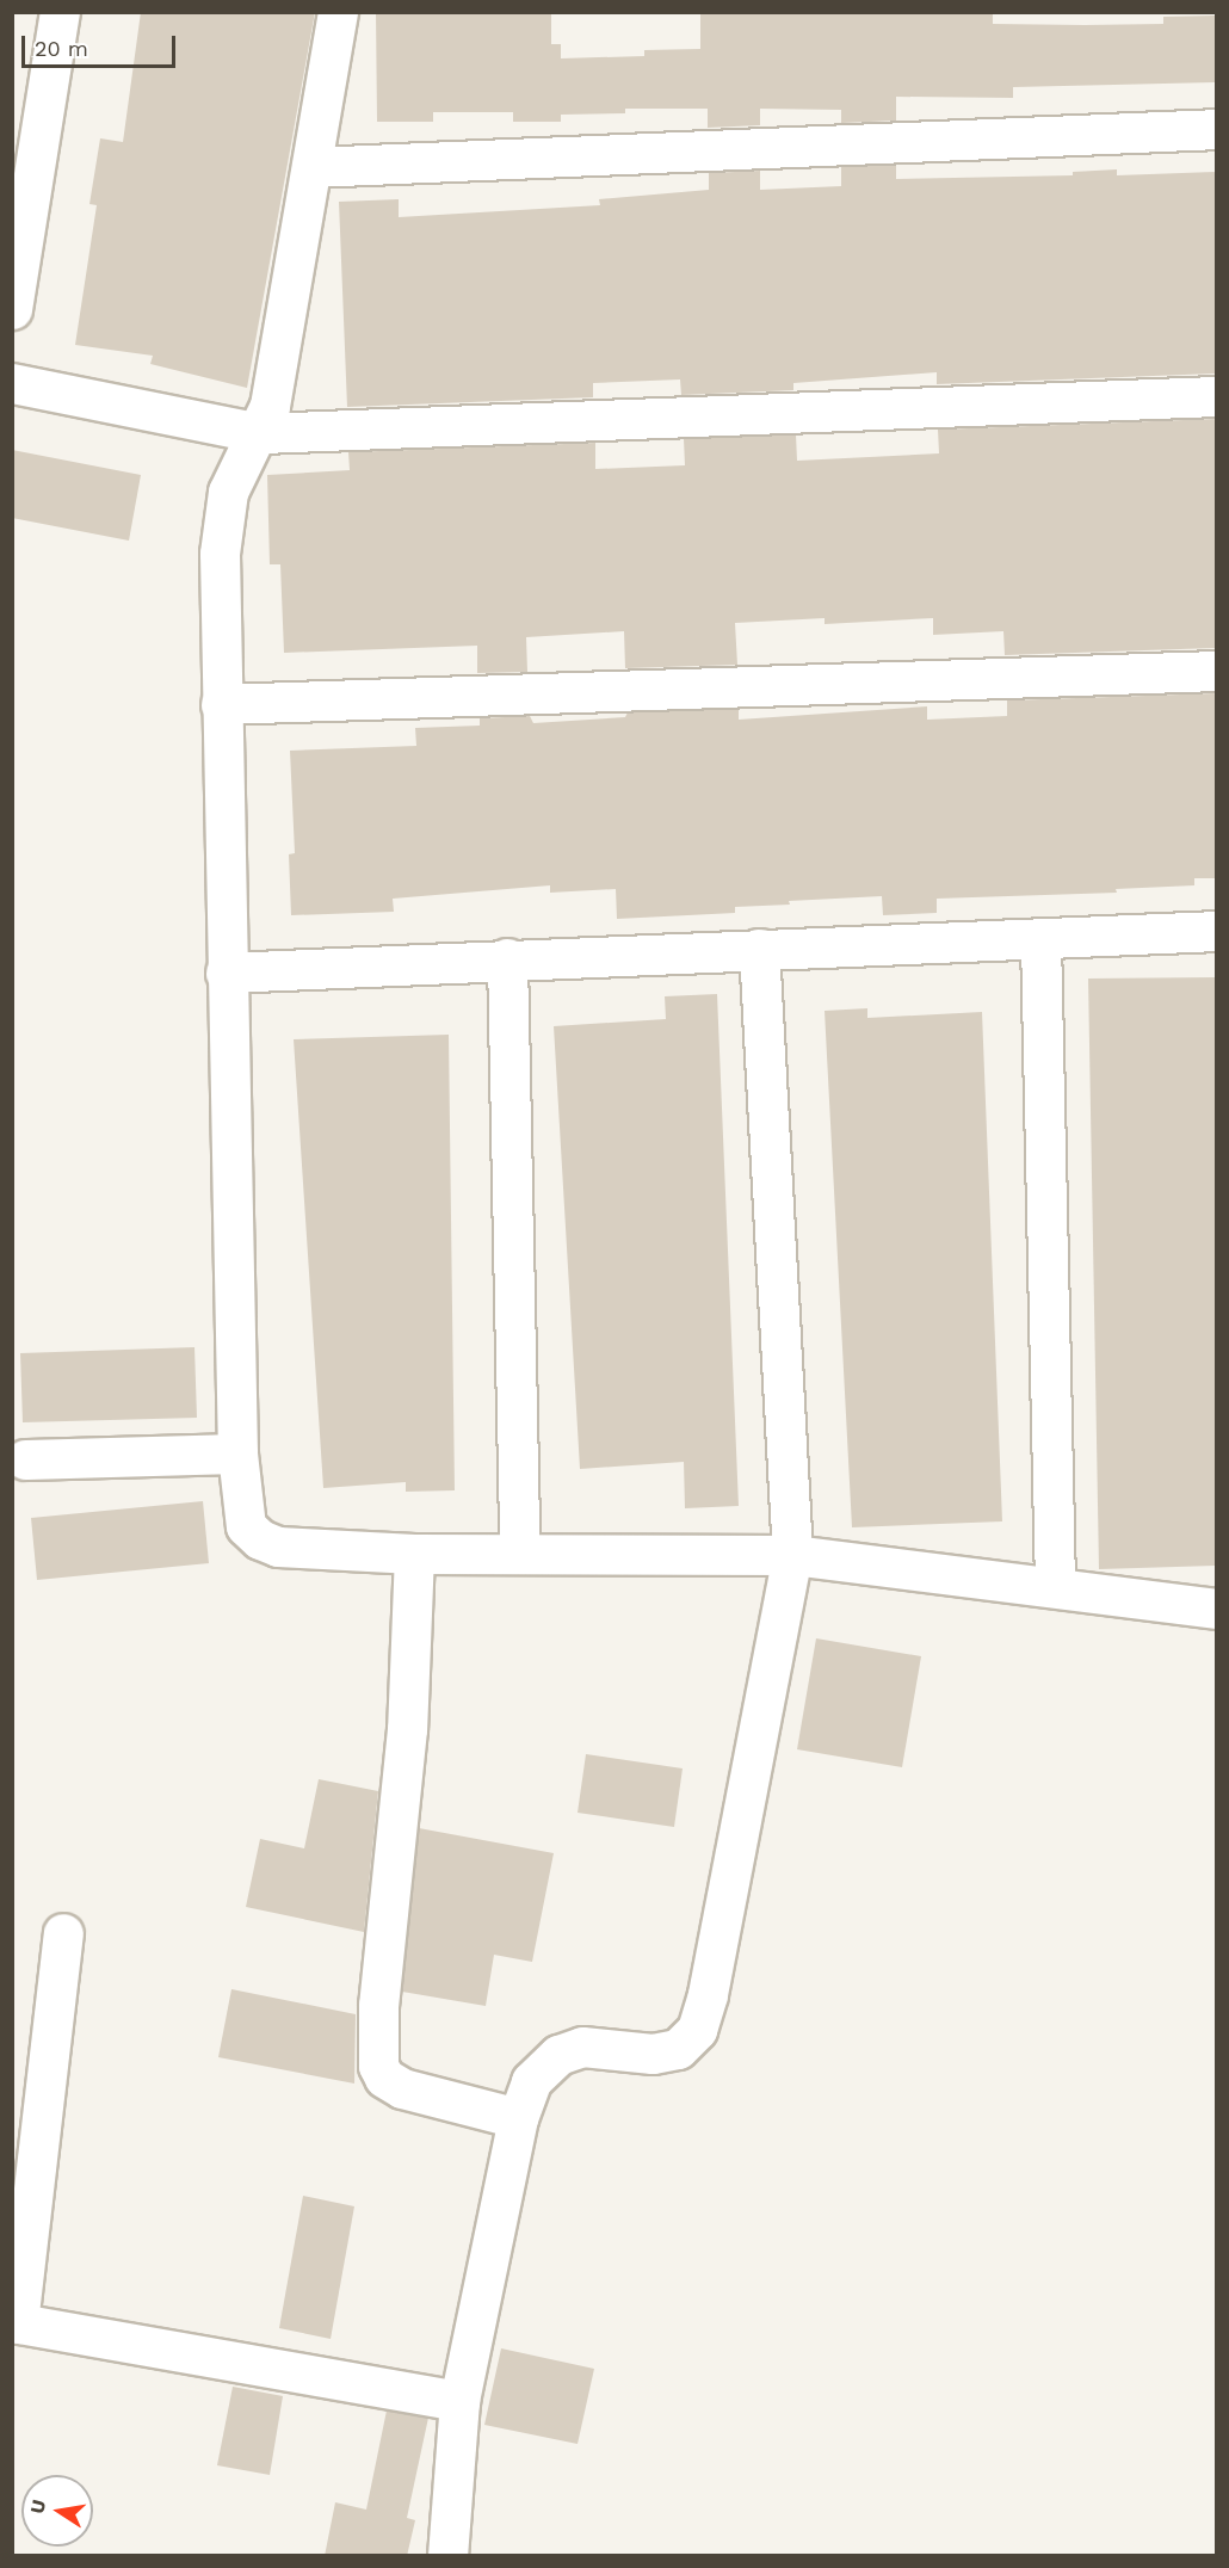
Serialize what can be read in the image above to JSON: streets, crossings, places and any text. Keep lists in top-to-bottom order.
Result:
{
  "scale_bar": "20 m",
  "north": "left"
}
